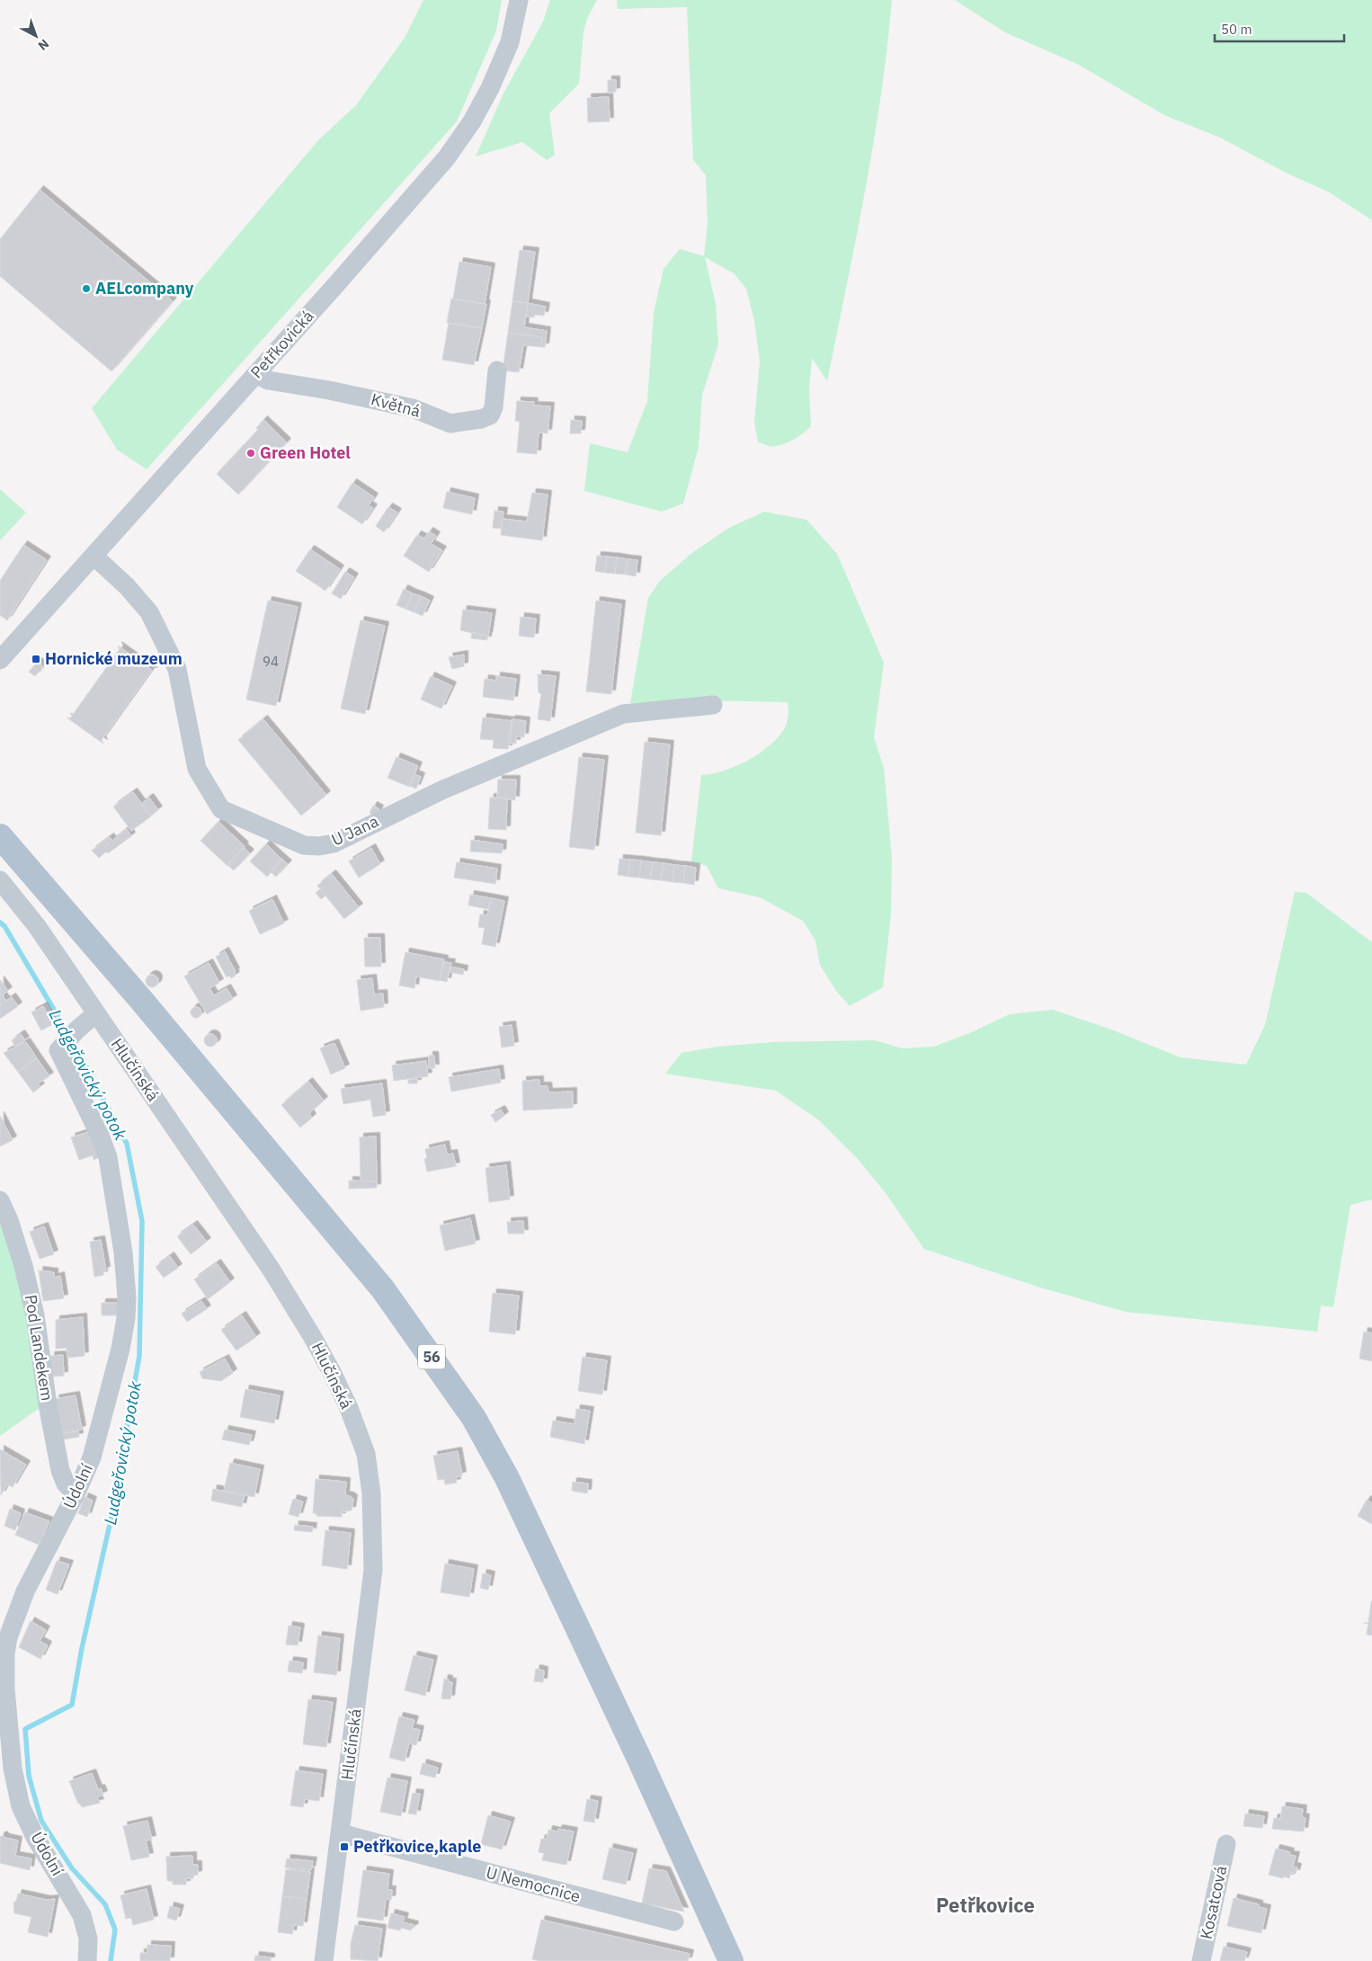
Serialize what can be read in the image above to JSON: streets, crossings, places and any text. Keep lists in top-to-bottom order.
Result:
{
  "streets": {
    "main road": ["56"],
    "street": [
      "Petřkovická",
      "Květná",
      "U Jana",
      "Hlučínská",
      "Pod Landekem",
      "Údolní",
      "U Nemocnice",
      "Kosatcová"
    ]
  },
  "crossings": [
    ["Petřkovická", "Květná"],
    ["Petřkovická", "U Jana"],
    ["Hlučínská", "Údolní"],
    ["Hlučínská", "U Nemocnice"],
    ["Pod Landekem", "Údolní"]
  ],
  "districts": ["Petřkovice"],
  "water": ["Ludgeřovický potok"],
  "places": {
    "other": ["AELcompany", "Green Hotel"],
    "transit": ["Hornické muzeum", "Petřkovice,kaple"]
  },
  "house_numbers": ["94"],
  "scale_bar": "50 m",
  "north": "bottom right"
}
